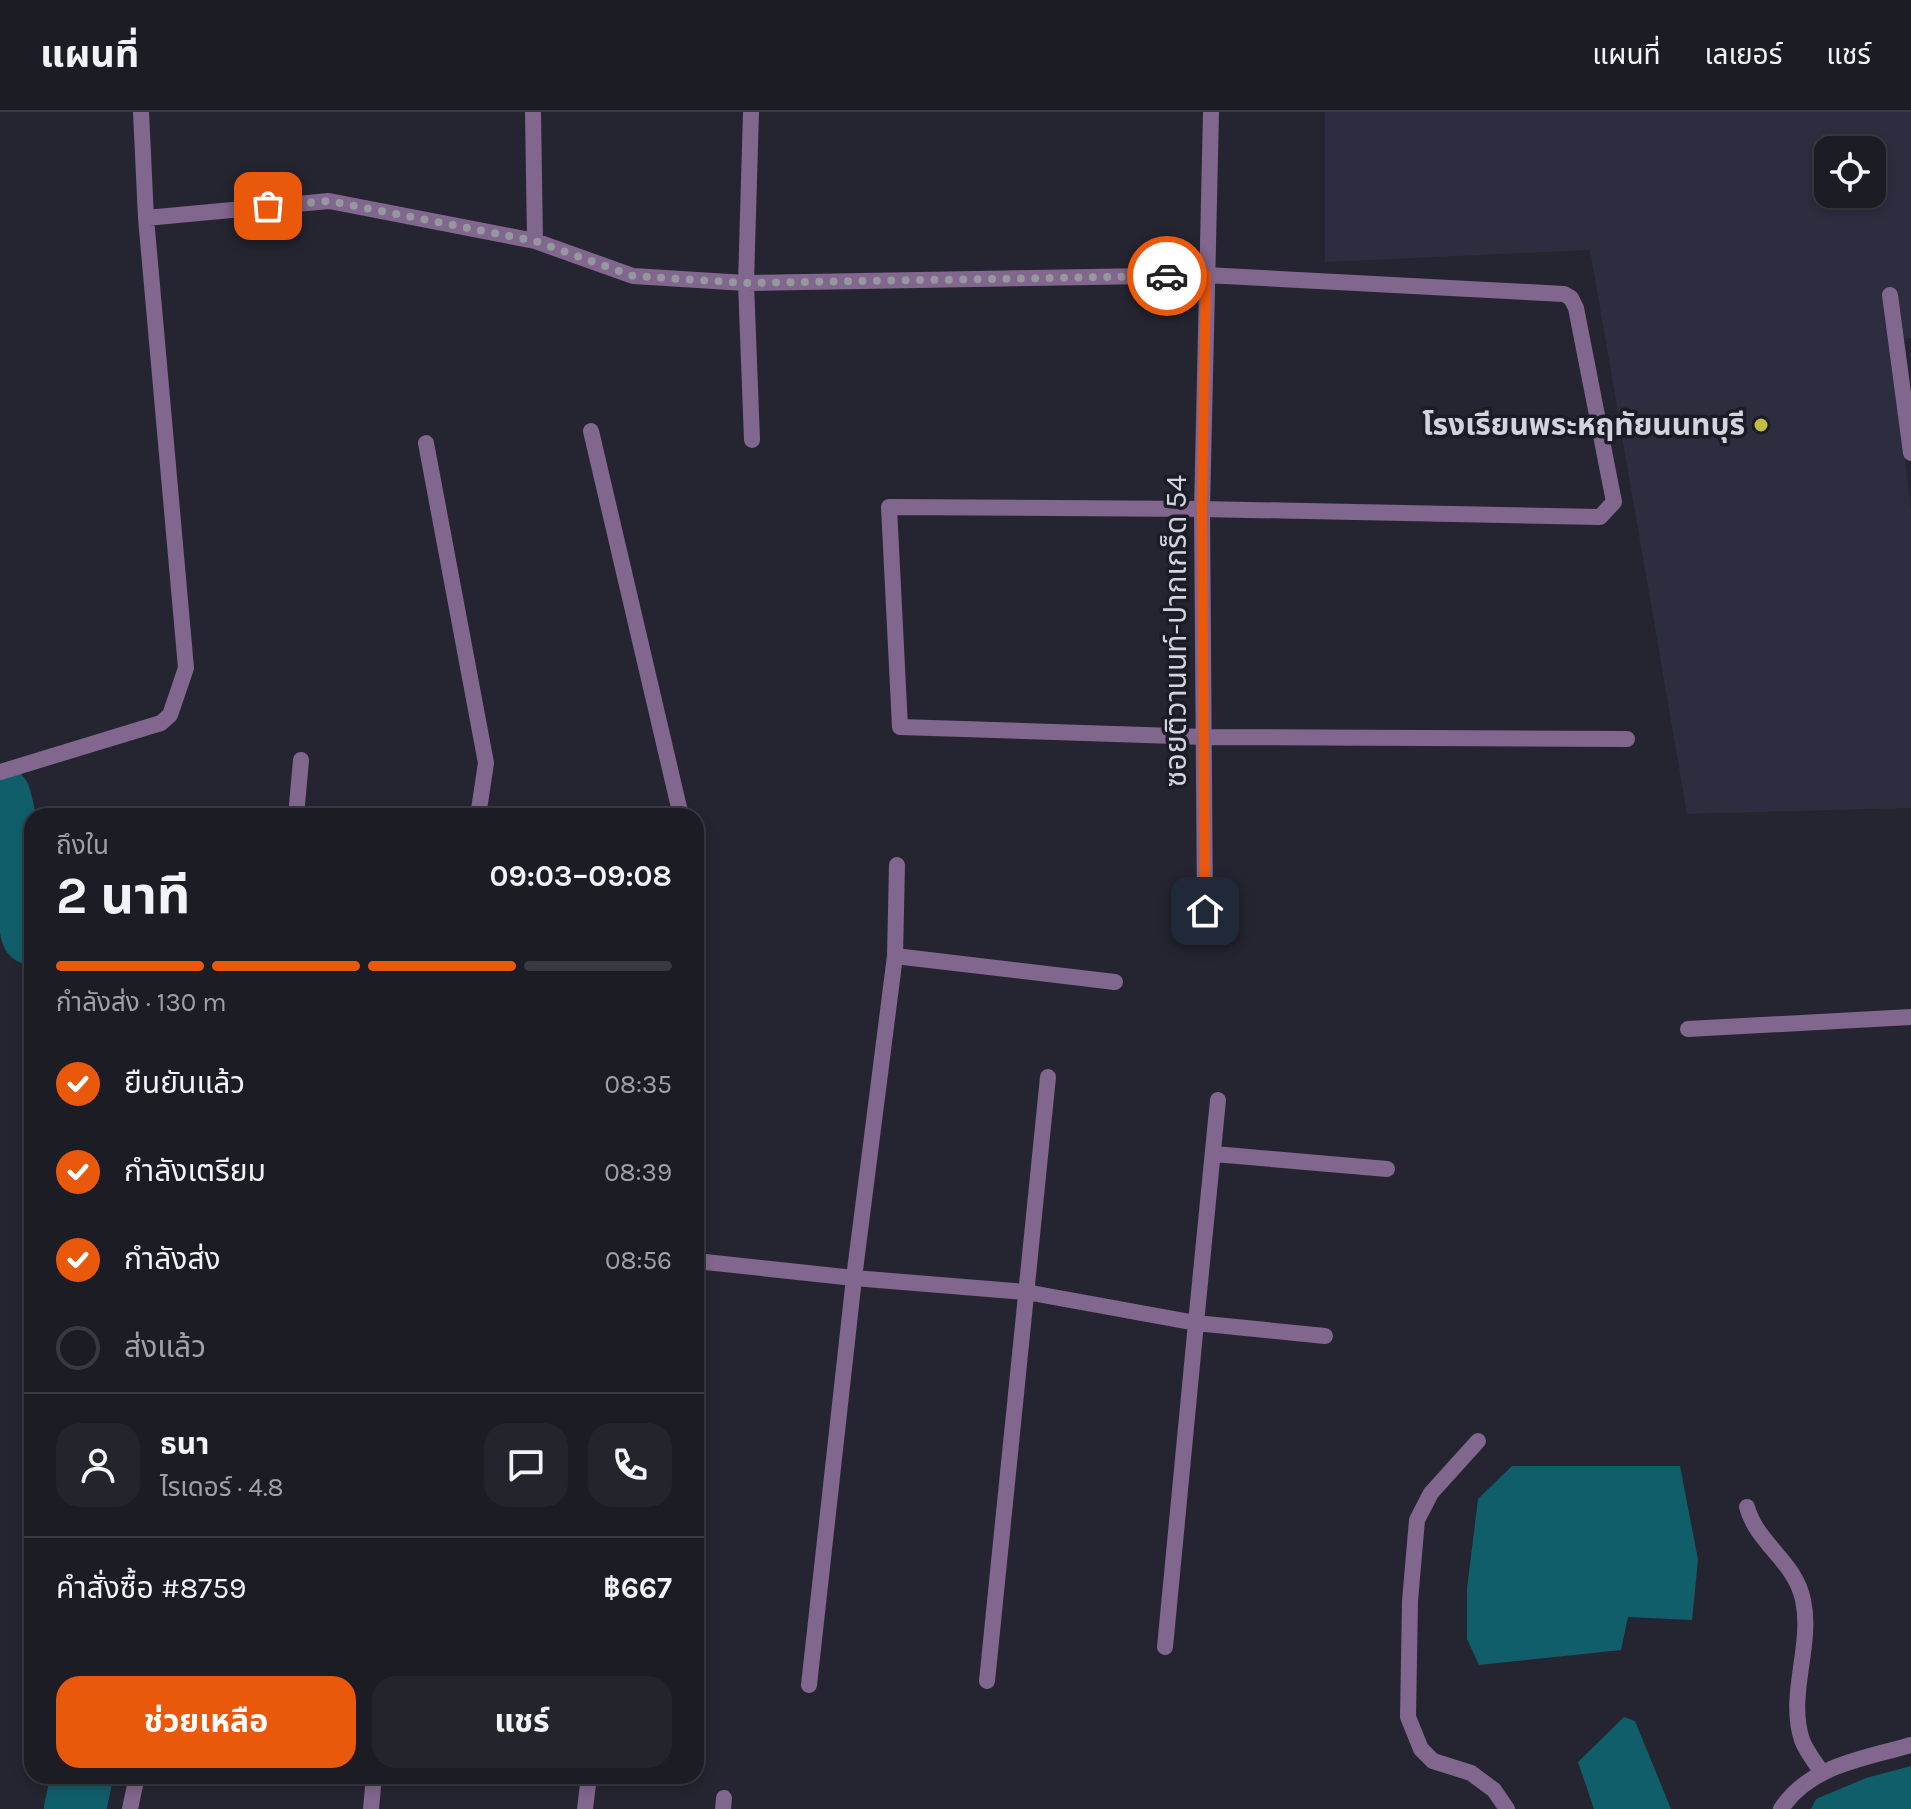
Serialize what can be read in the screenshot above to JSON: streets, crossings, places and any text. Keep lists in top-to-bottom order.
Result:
{
  "streets": {
    "street": ["ซอยติวานนท์-ปากเกร็ด 54"]
  },
  "places": ["โรงเรียนพระหฤทัยนนทบุรี"],
  "page": {
    "header": "แผนที่",
    "nav": ["แผนที่", "เลเยอร์", "แชร์"],
    "heading": ["2 นาที", "ถึงใน", "09:03–09:08"],
    "panel": [
      "ธนา",
      "ไรเดอร์ · 4.8",
      "คำสั่งซื้อ #8759",
      "฿667"
    ],
    "bar": "กำลังส่ง · 130 m",
    "list": [
      ["ยืนยันแล้ว", "08:35"],
      ["กำลังเตรียม", "08:39"],
      ["กำลังส่ง", "08:56"],
      "ส่งแล้ว"
    ],
    "buttons": ["ช่วยเหลือ", "แชร์"]
  }
}
